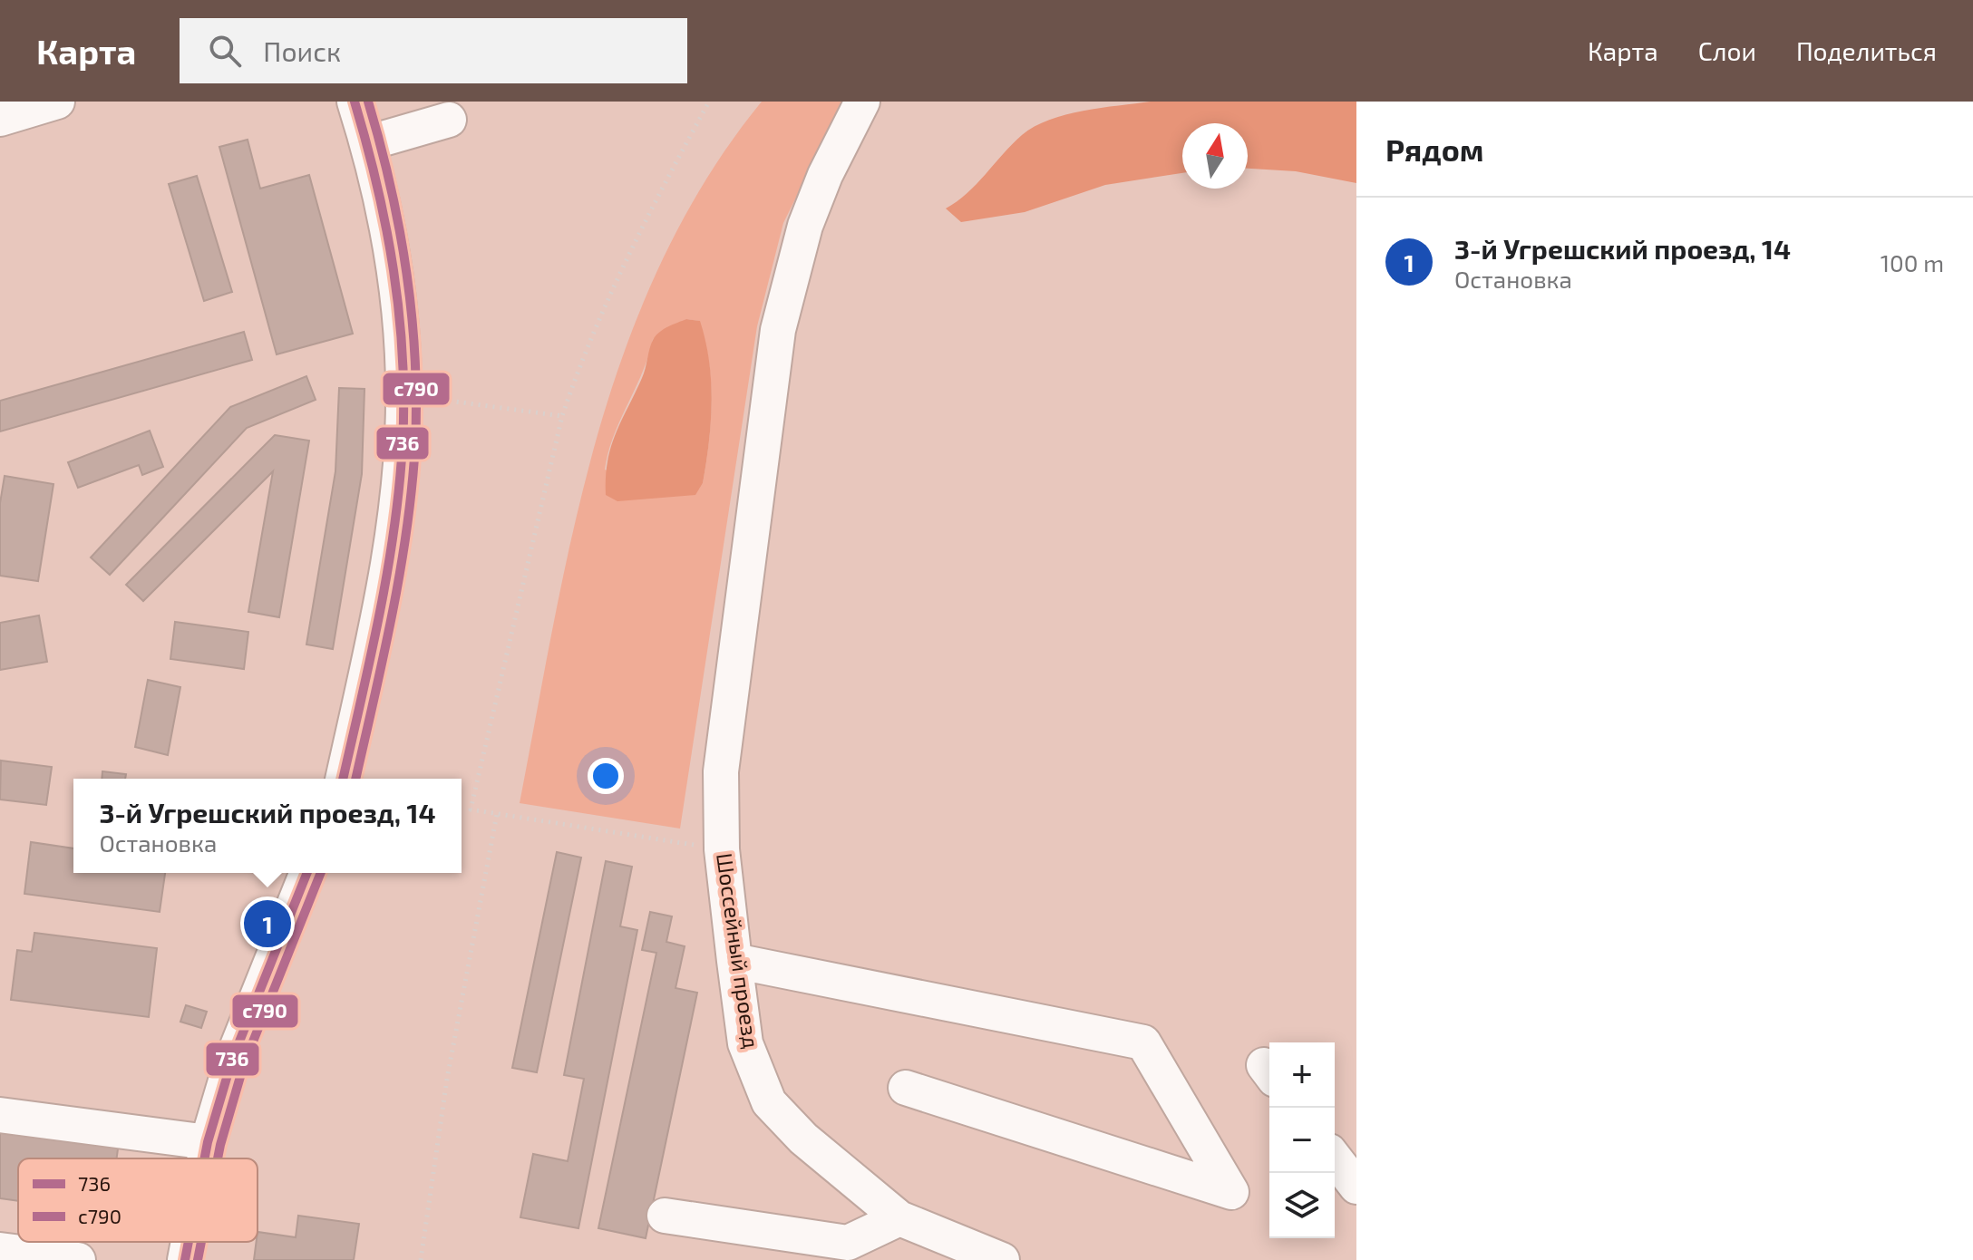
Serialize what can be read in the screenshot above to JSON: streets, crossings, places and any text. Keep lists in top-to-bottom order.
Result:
{
  "streets": {
    "street": ["Шоссейный проезд"]
  },
  "lines": ["transit line 736", "transit line с790"],
  "legend": ["736", "с790"],
  "north": "top",
  "page": {
    "header": "Карта",
    "search": "Поиск",
    "nav": ["Карта", "Слои", "Поделиться"],
    "heading": "Рядом",
    "list": [
      {
        "mark": "1",
        "name": "3-й Угрешский проезд, 14",
        "note": "Остановка",
        "value": "100 m"
      }
    ],
    "popup": ["3-й Угрешский проезд, 14", "Остановка"],
    "pins": "1",
    "map_buttons": ["+", "−"]
  }
}
